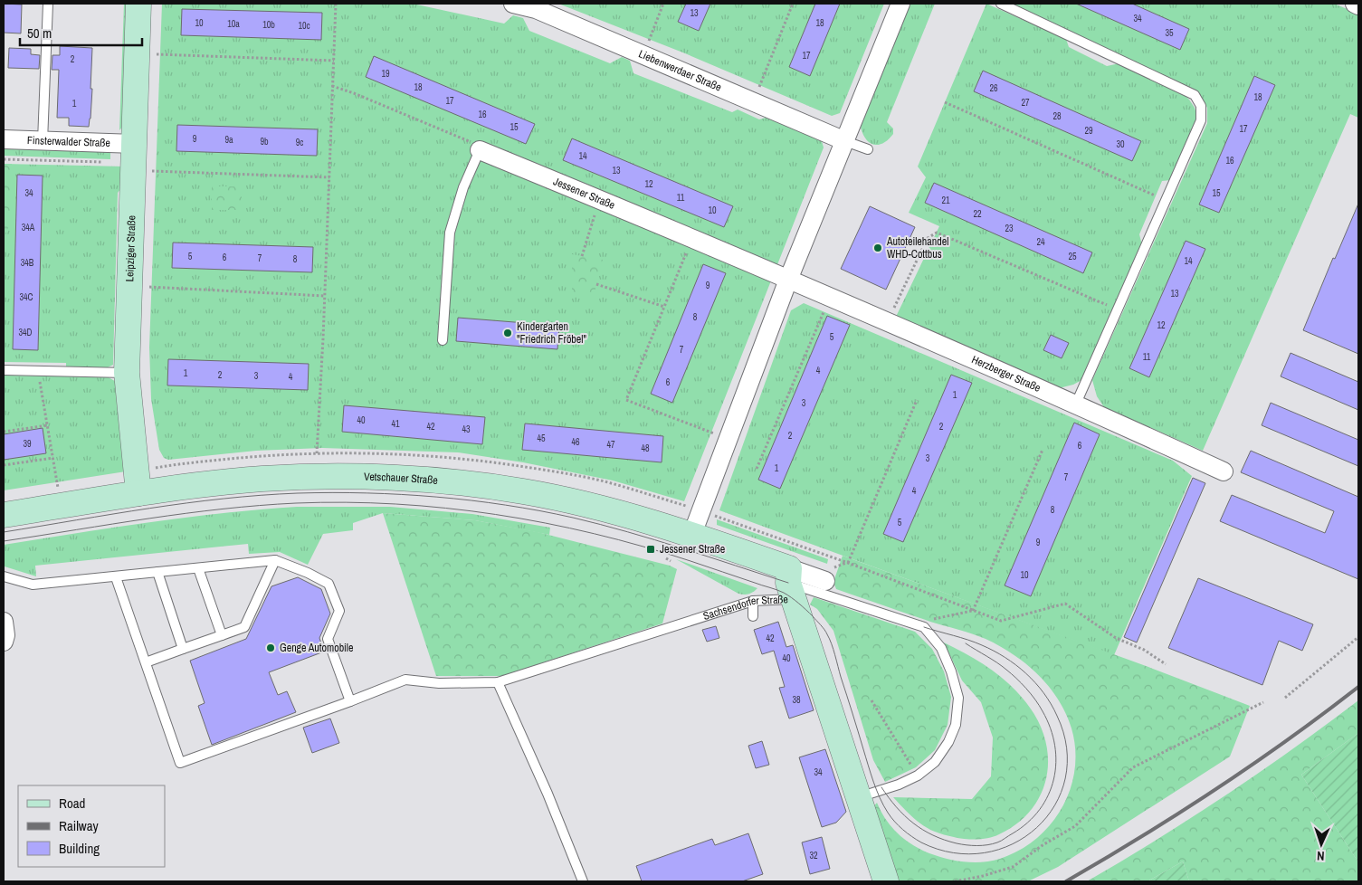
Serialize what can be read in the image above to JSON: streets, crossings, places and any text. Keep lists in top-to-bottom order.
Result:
{
  "streets": {
    "street": [
      "Liebenwerdaer Straße",
      "Finsterwalder Straße",
      "Jessener Straße",
      "Leipziger Straße",
      "Herzberger Straße",
      "Vetschauer Straße",
      "Sachsendorfer Straße"
    ]
  },
  "crossings": [
    ["Finsterwalder Straße", "Leipziger Straße"],
    ["Jessener Straße", "Herzberger Straße"],
    ["Leipziger Straße", "Vetschauer Straße"],
    ["Vetschauer Straße", "Sachsendorfer Straße"]
  ],
  "places": {
    "other": ["Autoteilehandel WHD-Cottbus", "Kindergarten \"Friedrich Fröbel\"", "Genge Automobile"],
    "transit": ["Jessener Straße"]
  },
  "house_numbers": [
    "13",
    "34",
    "10",
    "18",
    "10a",
    "10b",
    "10c",
    "35",
    "17",
    "2",
    "19",
    "18",
    "26",
    "18",
    "17",
    "27",
    "1",
    "16",
    "28",
    "15",
    "17",
    "29",
    "9",
    "9a",
    "9b",
    "9c",
    "30",
    "14",
    "16",
    "13",
    "12",
    "34",
    "15",
    "11",
    "21",
    "10",
    "22",
    "34A",
    "23",
    "24",
    "5",
    "25",
    "6",
    "7",
    "8",
    "14",
    "34B",
    "9",
    "13",
    "34C",
    "8",
    "12",
    "34D",
    "5",
    "7",
    "11",
    "4",
    "1",
    "2",
    "3",
    "4",
    "6",
    "1",
    "3",
    "40",
    "41",
    "42",
    "2",
    "43",
    "2",
    "45",
    "46",
    "39",
    "47",
    "6",
    "48",
    "3",
    "1",
    "7",
    "4",
    "8",
    "5",
    "9",
    "10",
    "42",
    "40",
    "38",
    "34",
    "32"
  ],
  "legend": ["Road", "Railway", "Building"],
  "scale_bar": "50 m",
  "north": "bottom"
}
